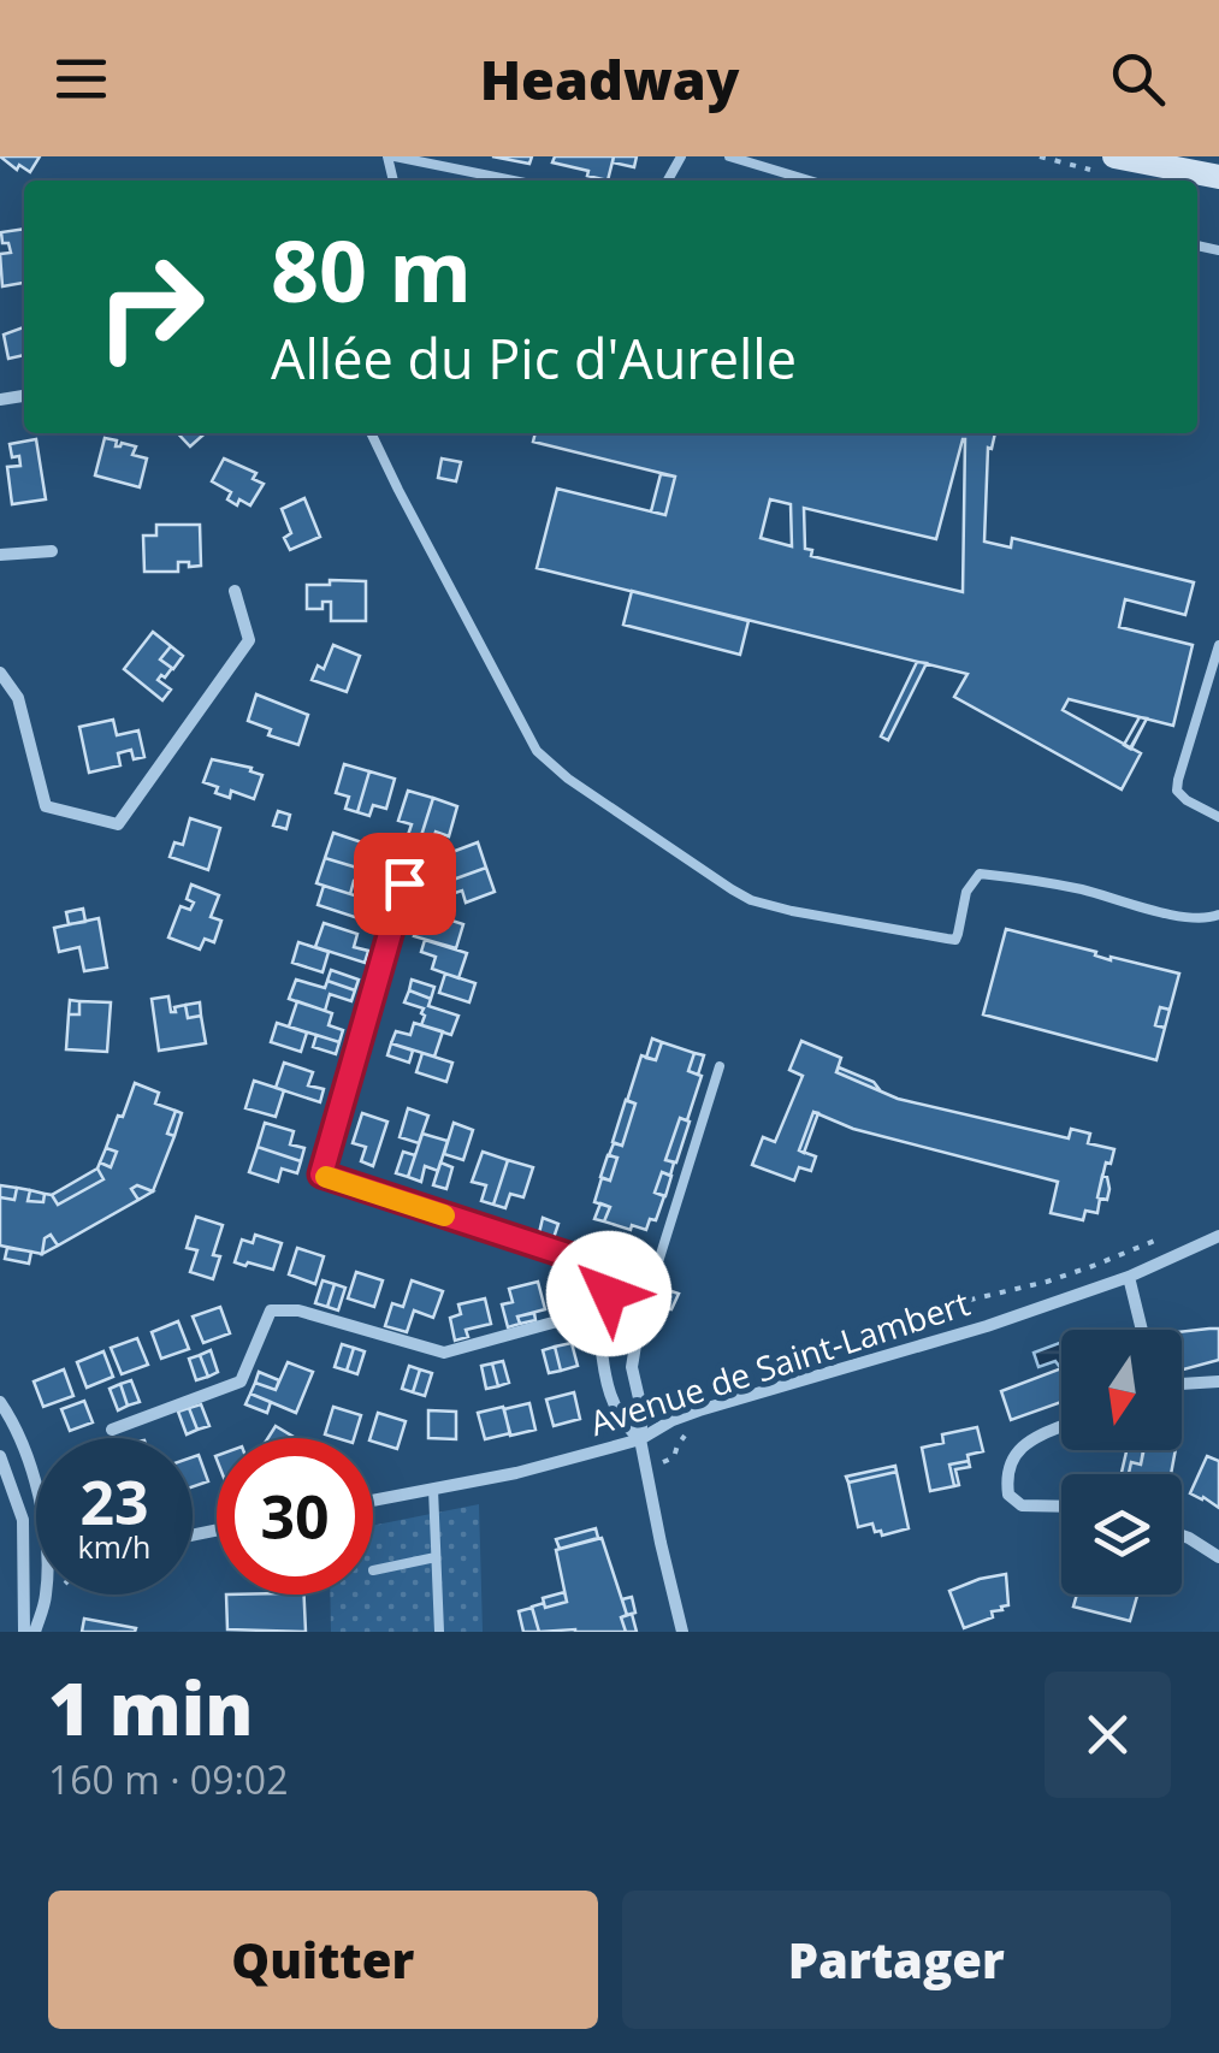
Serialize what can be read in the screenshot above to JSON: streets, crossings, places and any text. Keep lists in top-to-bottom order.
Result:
{
  "streets": {
    "street": ["Avenue de Saint-Lambert"]
  },
  "north": "bottom",
  "page": {
    "header": "Headway",
    "turn": ["80 m", "Allée du Pic d'Aurelle"],
    "speed": "23 km/h",
    "limit": "30",
    "heading": ["1 min", "160 m · 09:02"],
    "buttons": ["Quitter", "Partager"]
  }
}
